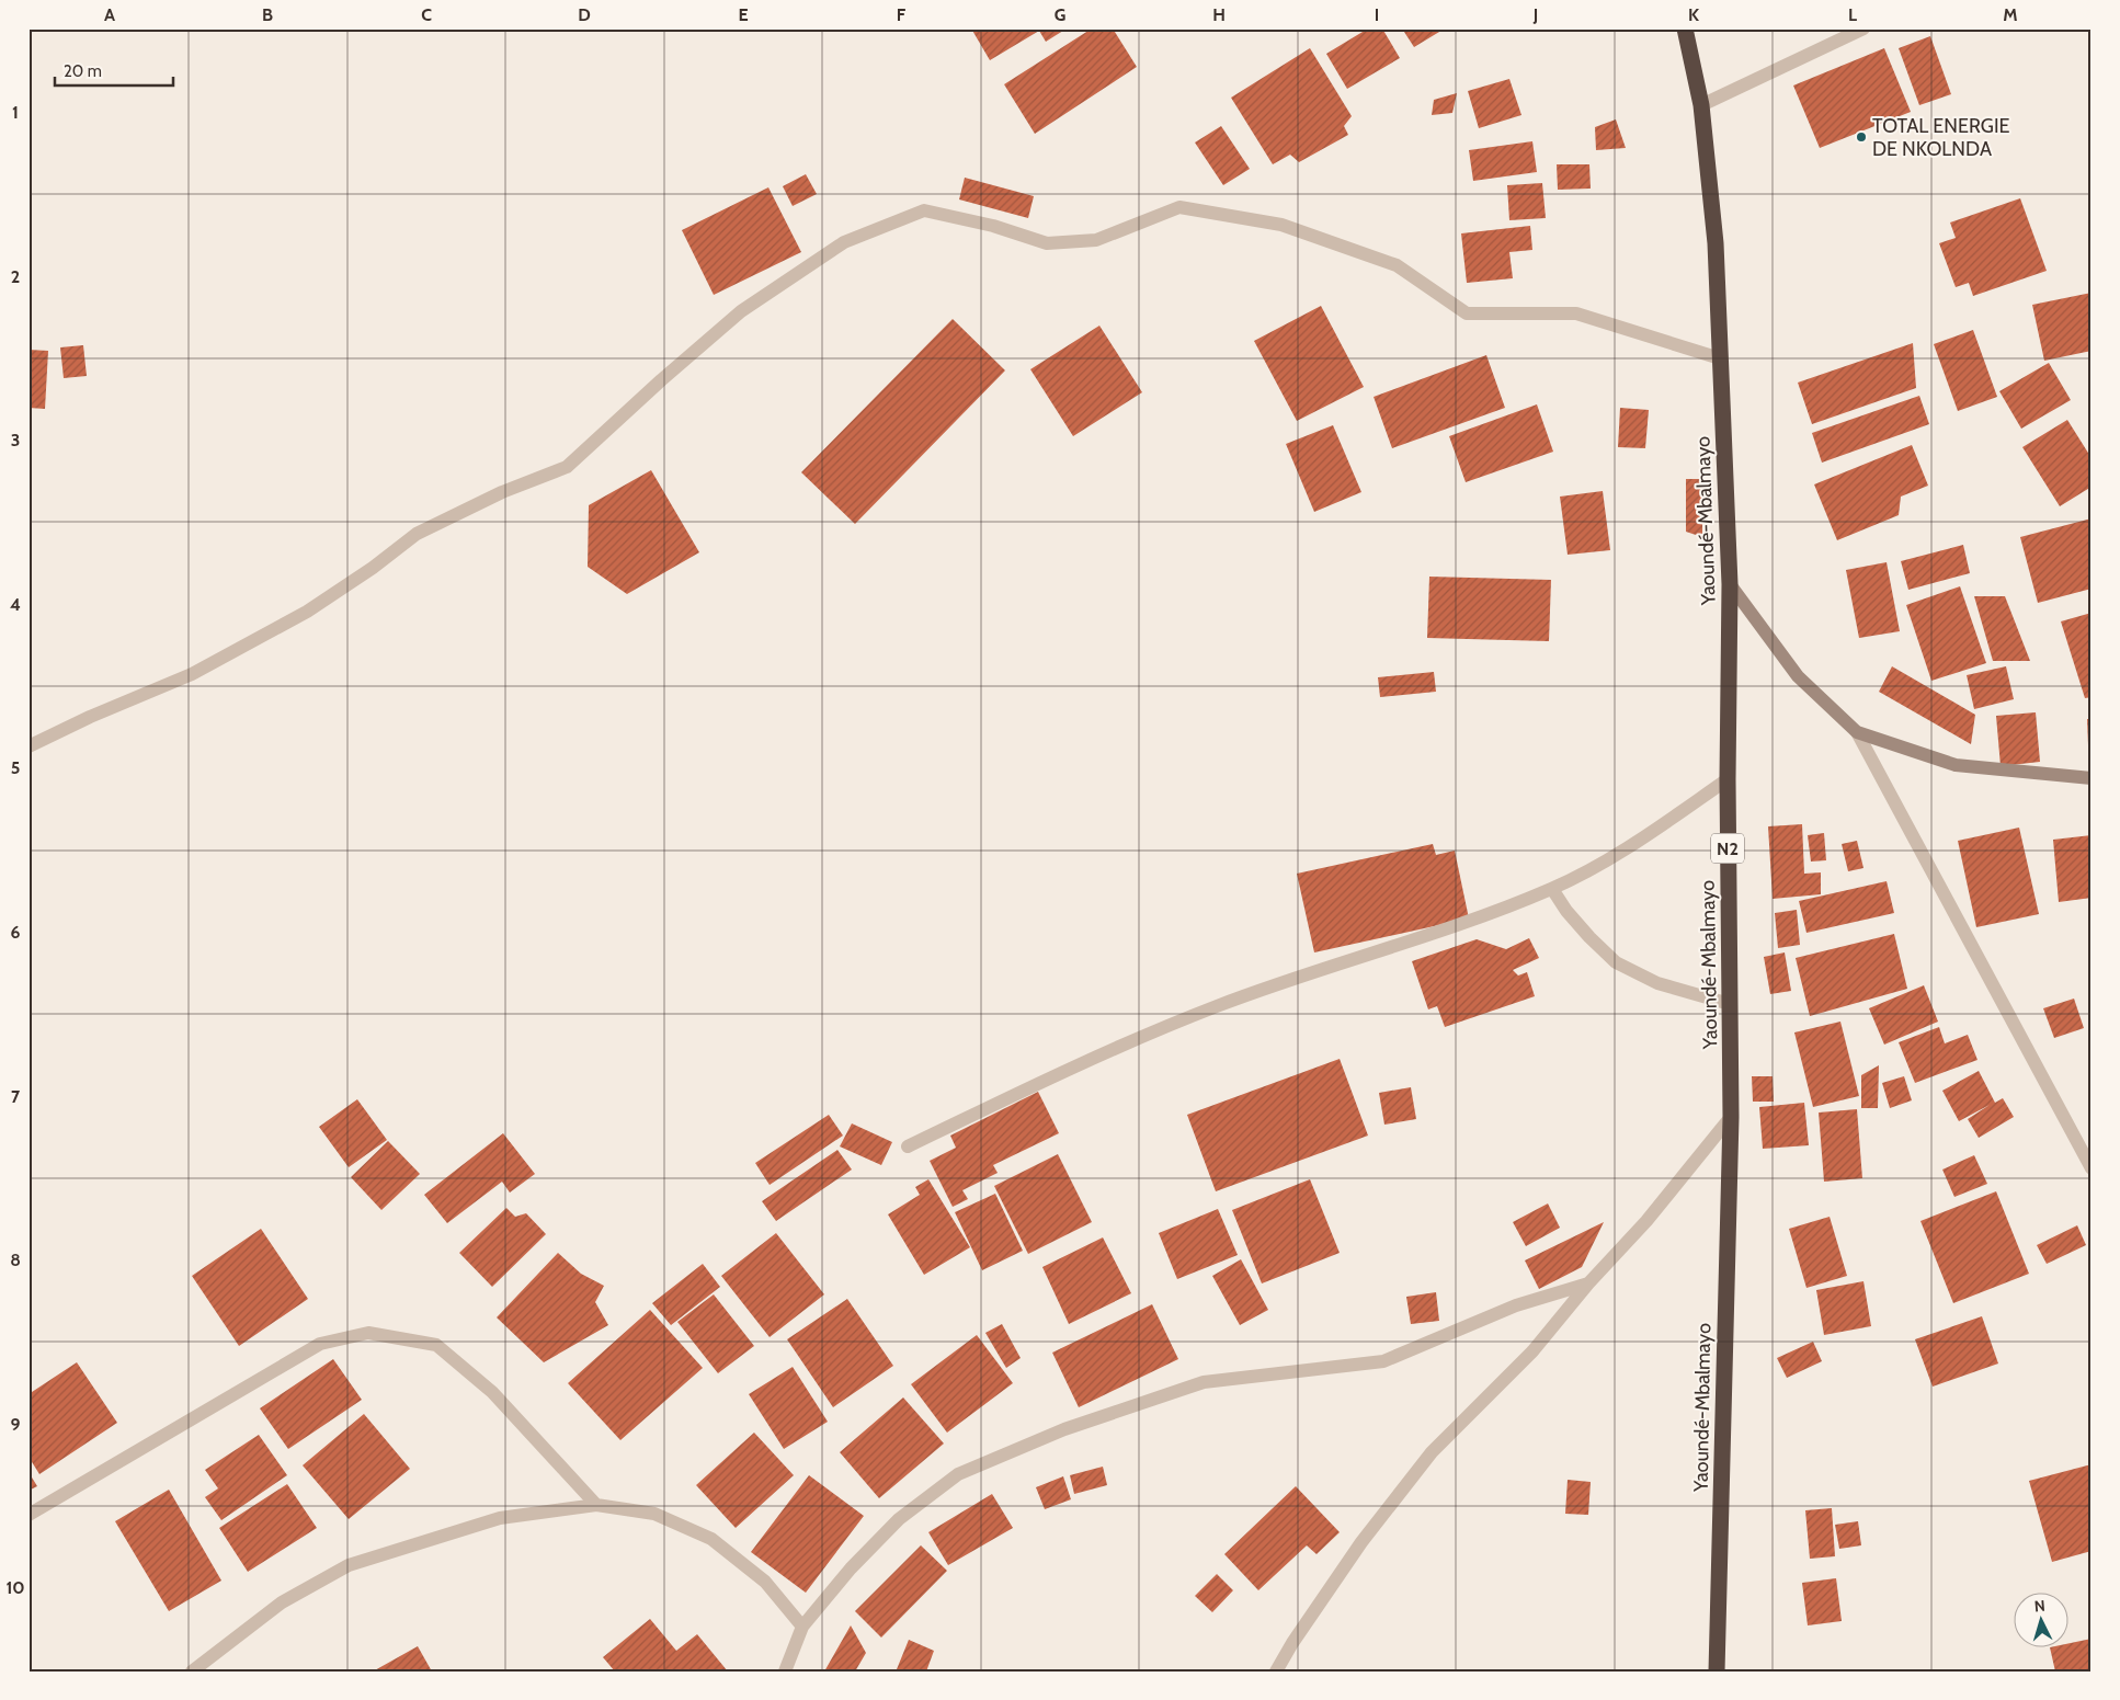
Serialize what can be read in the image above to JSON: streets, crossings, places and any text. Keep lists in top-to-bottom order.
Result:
{
  "streets": {
    "highway": ["Yaoundé-Mbalmayo", "N2"]
  },
  "places": ["TOTAL ENERGIE DE NKOLNDA"],
  "scale_bar": "20 m",
  "north": "top",
  "grid": {
    "columns": [
      "A",
      "B",
      "C",
      "D",
      "E",
      "F",
      "G",
      "H",
      "I",
      "J",
      "K",
      "L",
      "M"
    ],
    "rows": [
      "1",
      "2",
      "3",
      "4",
      "5",
      "6",
      "7",
      "8",
      "9",
      "10"
    ]
  }
}
